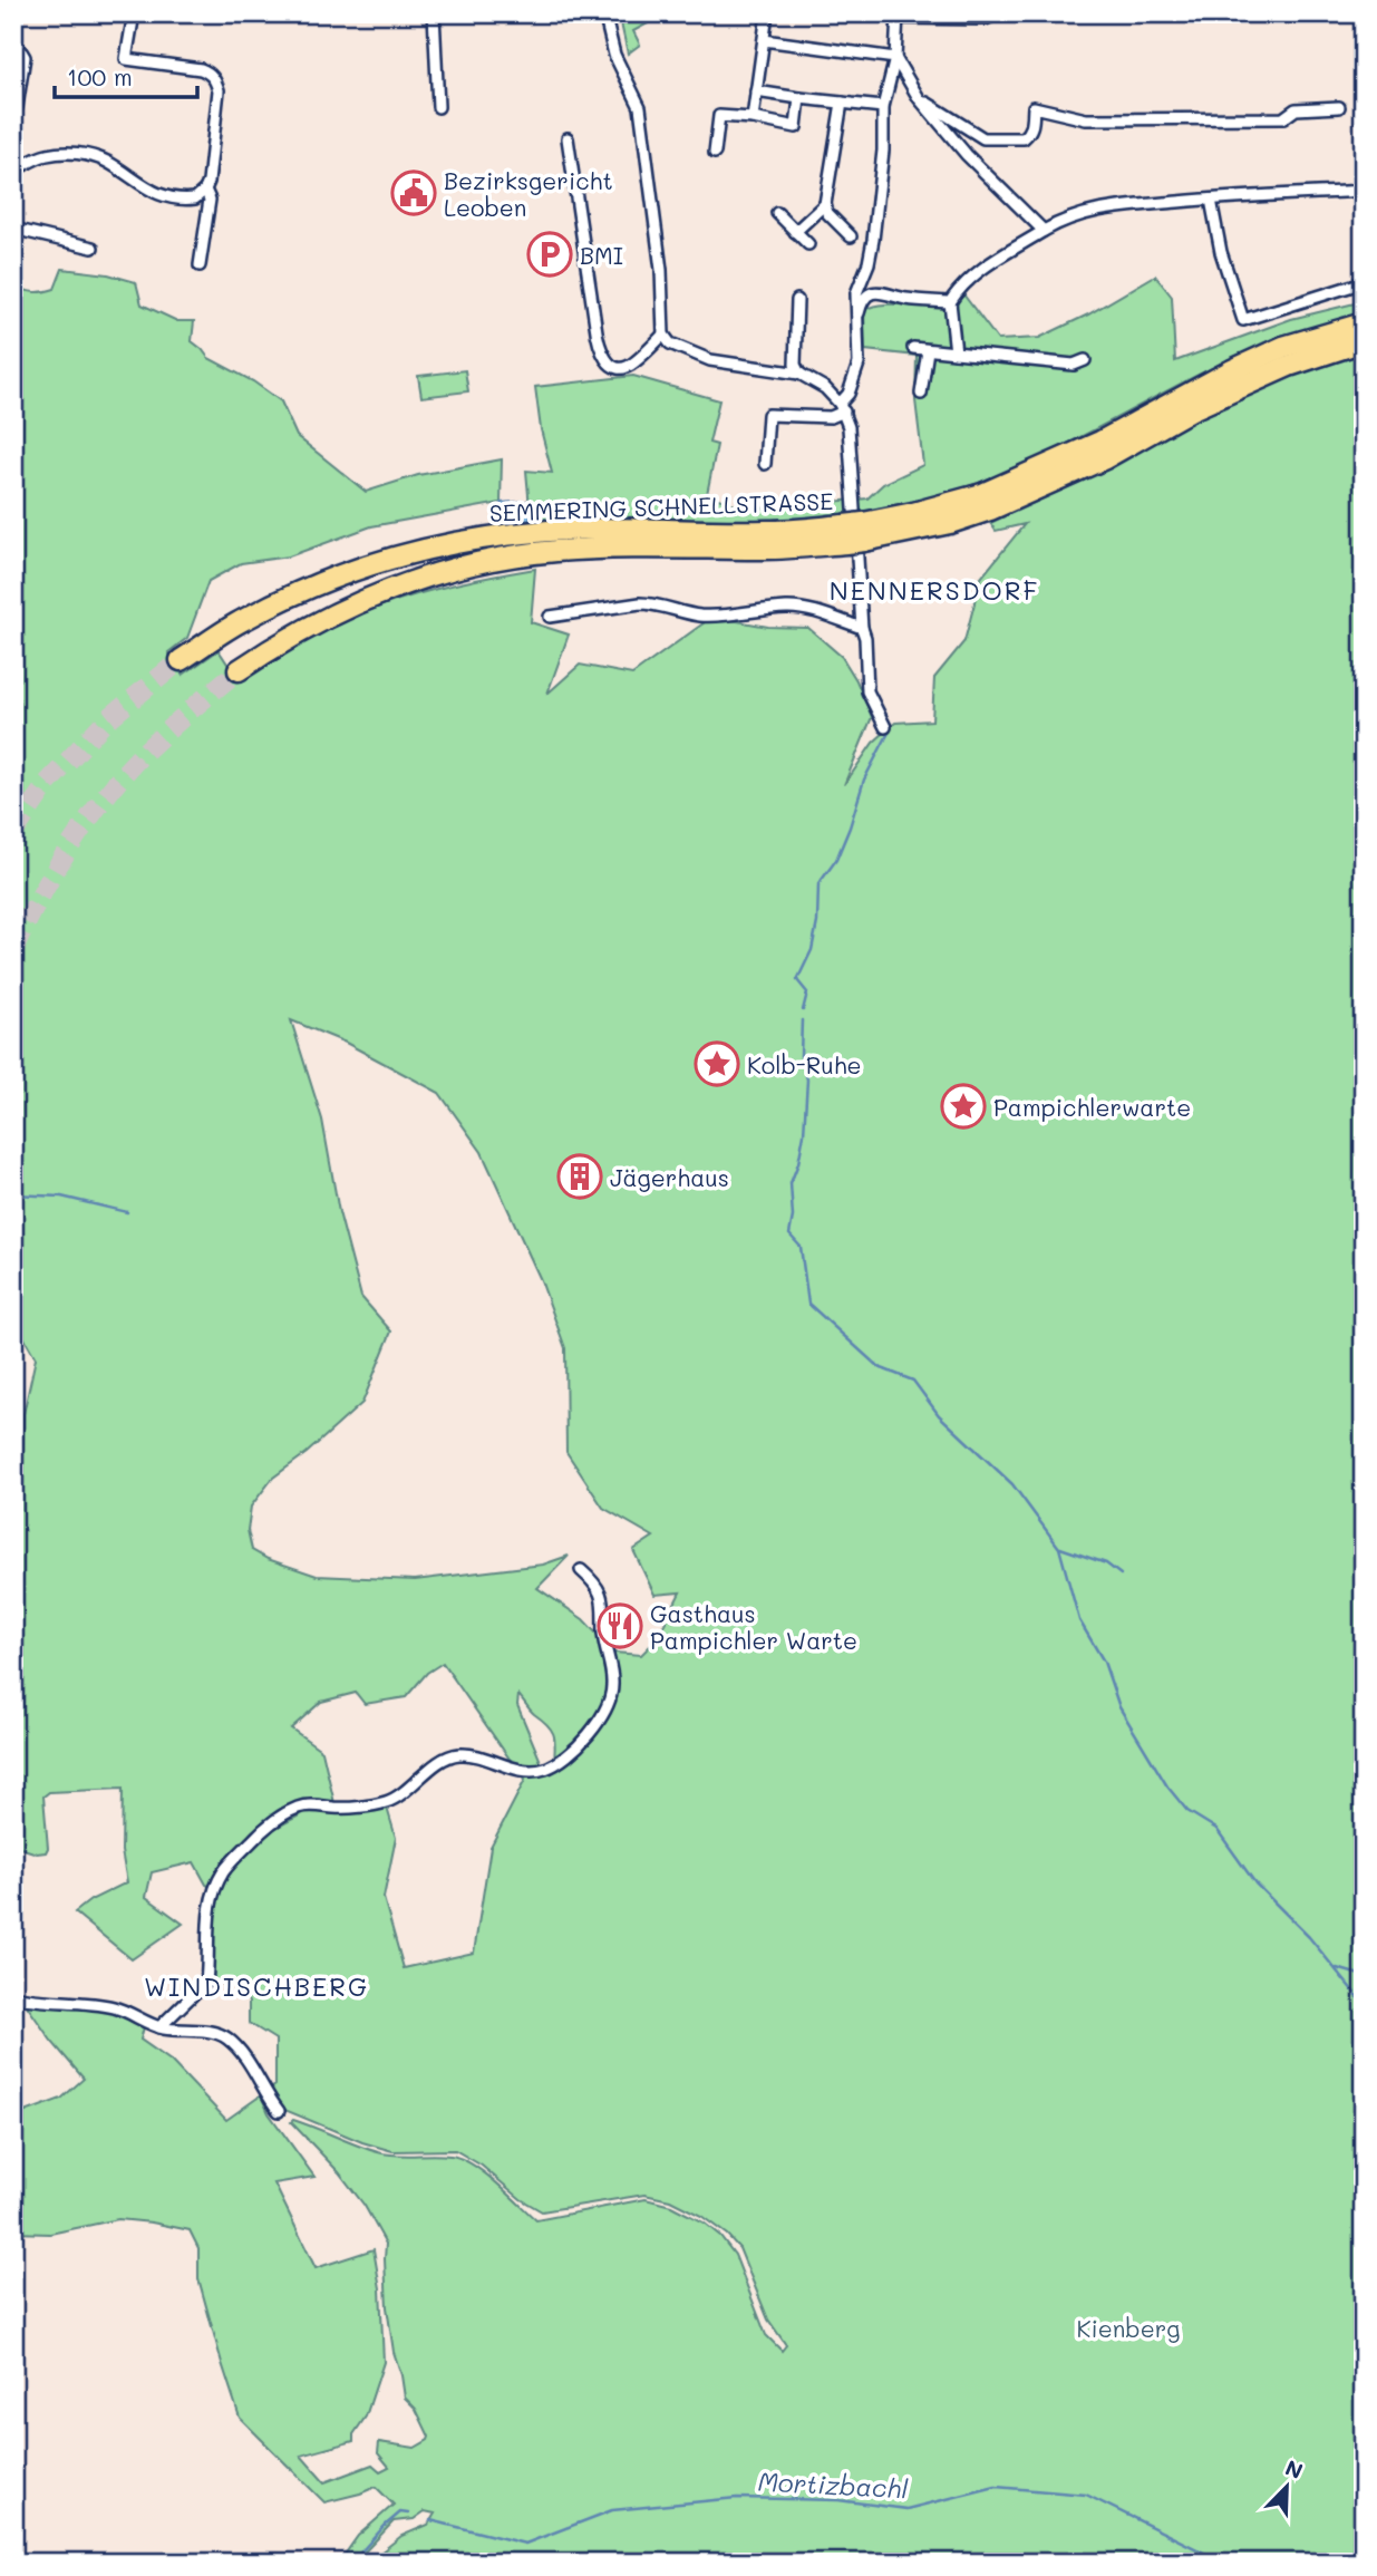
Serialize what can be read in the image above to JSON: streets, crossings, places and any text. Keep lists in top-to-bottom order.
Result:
{
  "streets": {
    "highway": ["SEMMERING SCHNELLSTRASSE"]
  },
  "districts": ["NENNERSDORF", "WINDISCHBERG"],
  "water": ["Mortizbachl"],
  "parks": ["Kienberg"],
  "places": {
    "public building": ["Bezirksgericht Leoben"],
    "parking": ["BMI"],
    "place": ["Kolb-Ruhe", "Pampichlerwarte"],
    "building": ["Jägerhaus"],
    "restaurant": ["Gasthaus Pampichler Warte"]
  },
  "scale_bar": "100 m",
  "north": "top right"
}
